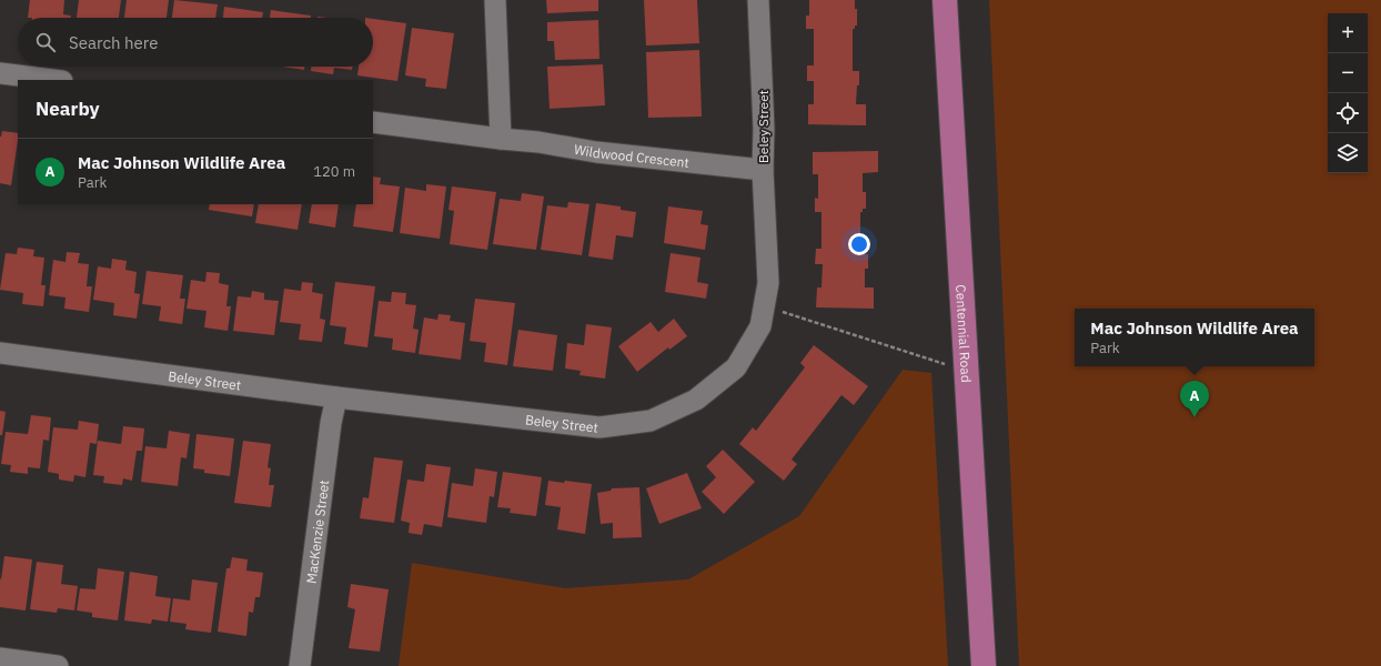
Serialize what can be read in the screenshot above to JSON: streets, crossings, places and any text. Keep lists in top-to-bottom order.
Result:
{
  "streets": {
    "main road": ["Centennial Road"],
    "street": ["Beley Street", "Wildwood Crescent", "MacKenzie Street"]
  },
  "crossings": [
    ["Beley Street", "Wildwood Crescent"],
    ["Beley Street", "MacKenzie Street"]
  ],
  "page": {
    "map_buttons": ["+", "−"],
    "search": "Search here",
    "heading": "Nearby",
    "list": [
      {
        "mark": "A",
        "name": "Mac Johnson Wildlife Area",
        "note": "Park",
        "value": "120 m"
      }
    ],
    "popup": ["Mac Johnson Wildlife Area", "Park"],
    "pins": "A"
  }
}
